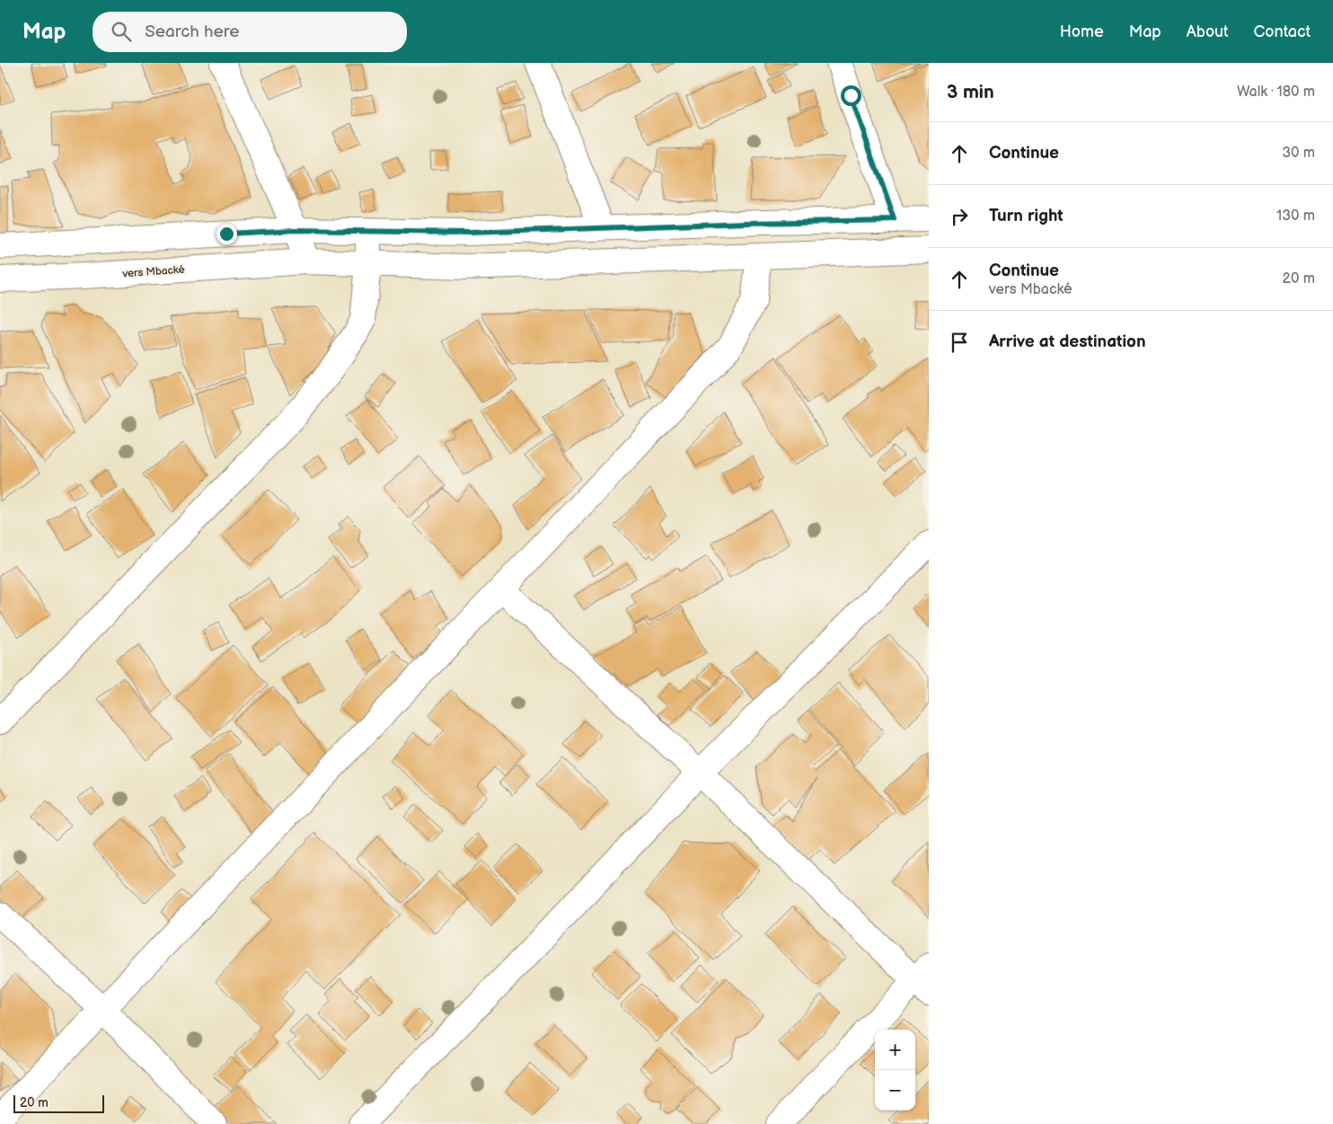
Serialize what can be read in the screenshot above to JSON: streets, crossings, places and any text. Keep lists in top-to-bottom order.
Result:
{
  "streets": {
    "street": ["vers Mbacké"]
  },
  "scale_bar": "20 m",
  "page": {
    "header": "Map",
    "search": "Search here",
    "nav": [
      "Home",
      "Map",
      "About",
      "Contact"
    ],
    "heading": ["3 min", "Walk · 180 m"],
    "list": [
      ["Continue", "30 m"],
      ["Turn right", "130 m"],
      ["Continue", "vers Mbacké", "20 m"],
      "Arrive at destination"
    ],
    "map_buttons": ["+", "−"],
    "scale": "20 m"
  }
}
